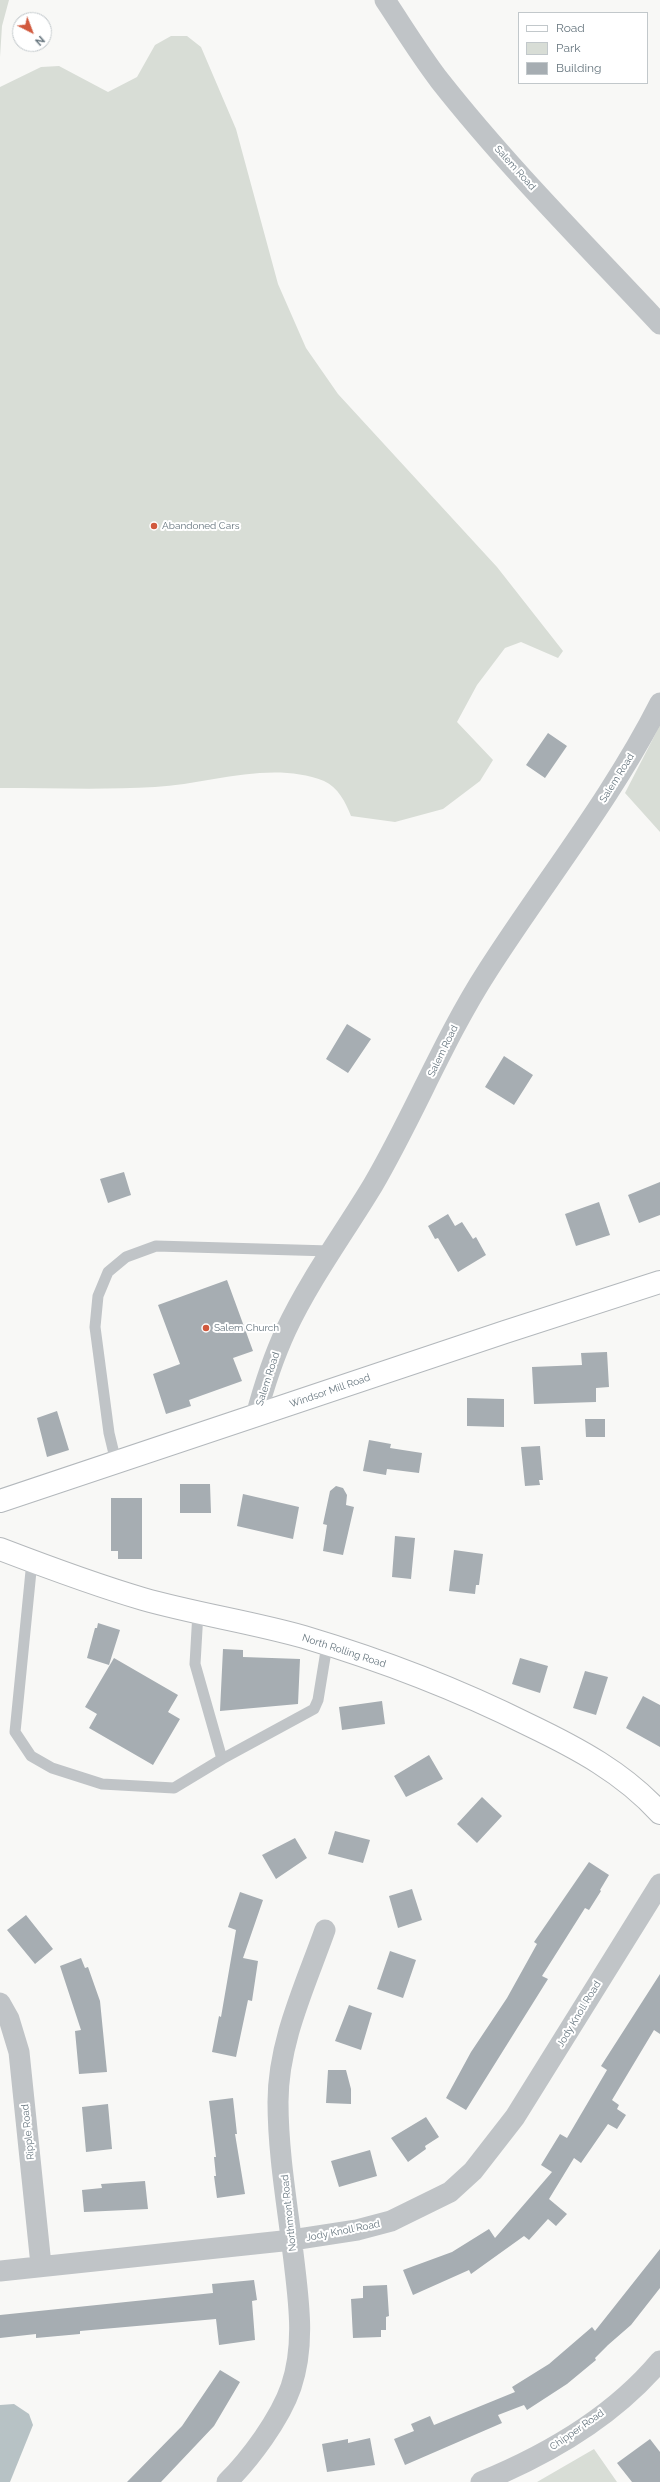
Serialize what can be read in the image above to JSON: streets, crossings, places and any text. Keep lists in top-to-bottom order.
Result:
{
  "streets": {
    "main road": ["Windsor Mill Road", "North Rolling Road"],
    "street": [
      "Salem Road",
      "Jody Knoll Road",
      "Ripple Road",
      "Northmont Road",
      "Chipper Road"
    ]
  },
  "crossings": [
    ["Salem Road", "Windsor Mill Road"],
    ["Jody Knoll Road", "Ripple Road"],
    ["Jody Knoll Road", "Northmont Road"]
  ],
  "places": ["Abandoned Cars", "Salem Church"],
  "legend": ["Road", "Park", "Building"],
  "north": "bottom right"
}
